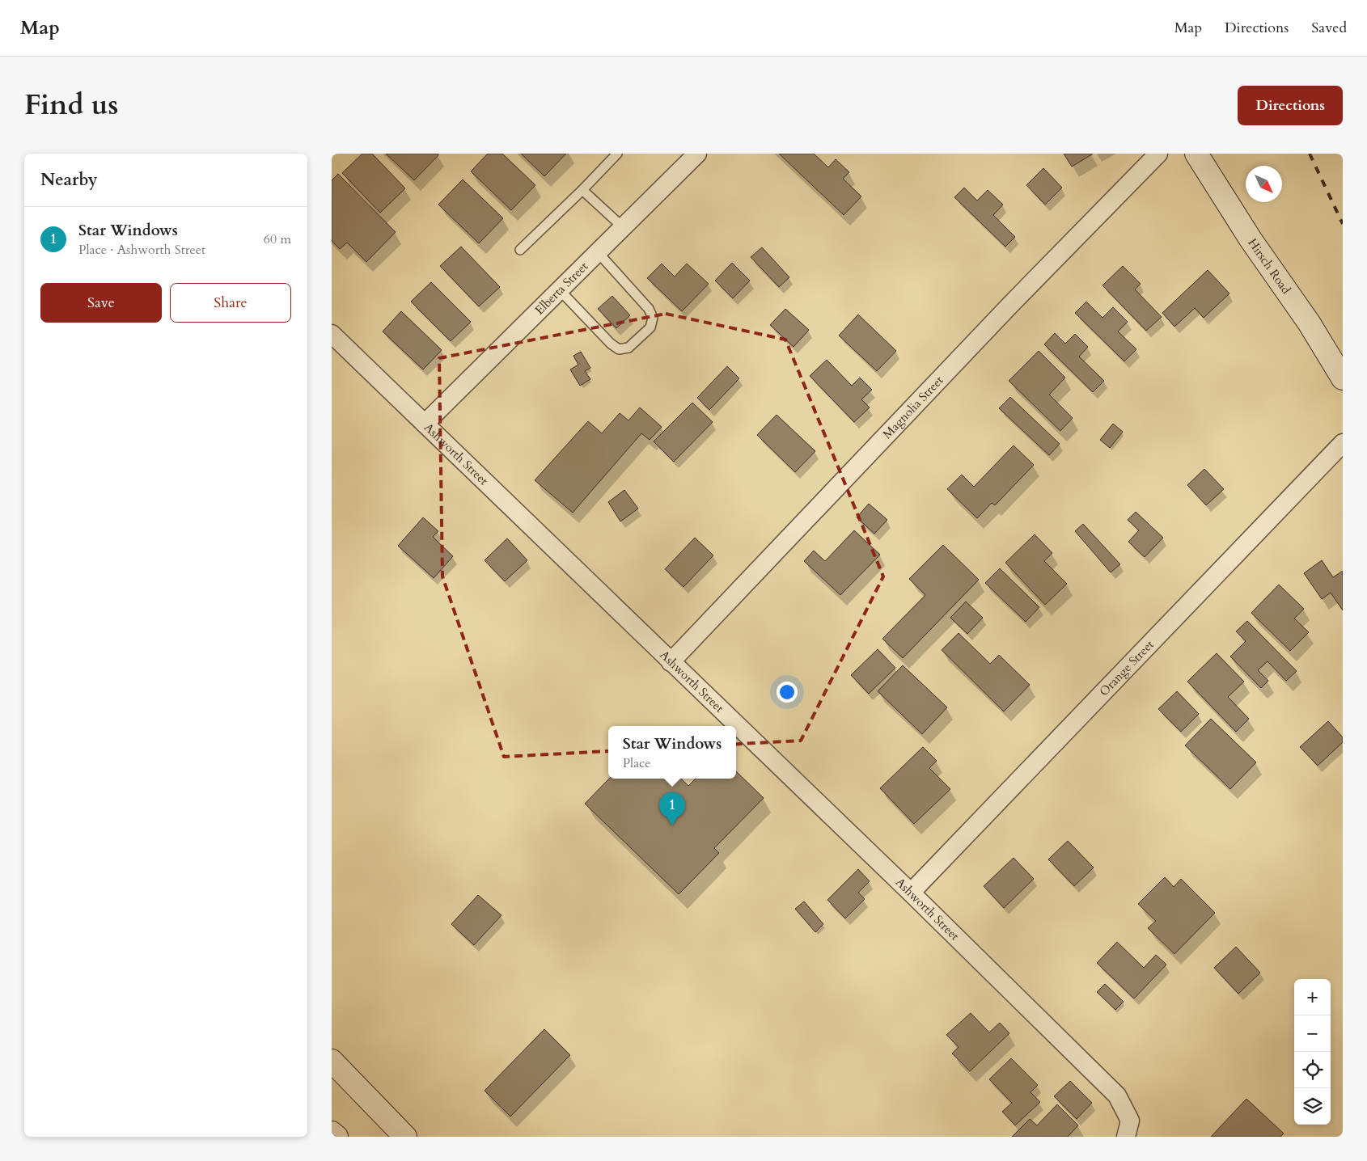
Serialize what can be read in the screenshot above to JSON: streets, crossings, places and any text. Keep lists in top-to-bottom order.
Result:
{
  "streets": {
    "main road": ["Hirsch Road"],
    "street": [
      "Elberta Street",
      "Magnolia Street",
      "Ashworth Street",
      "Orange Street"
    ]
  },
  "crossings": [
    ["Elberta Street", "Ashworth Street"],
    ["Magnolia Street", "Ashworth Street"],
    ["Ashworth Street", "Orange Street"]
  ],
  "north": "bottom right",
  "page": {
    "header": "Map",
    "nav": ["Map", "Directions", "Saved"],
    "title": "Find us",
    "buttons": [
      "Directions",
      ["Save", "Share"]
    ],
    "heading": "Nearby",
    "list": [
      {
        "mark": "1",
        "name": "Star Windows",
        "note": "Place · Ashworth Street",
        "value": "60 m"
      }
    ],
    "popup": ["Star Windows", "Place"],
    "pins": "1",
    "map_buttons": ["+", "−"]
  }
}
